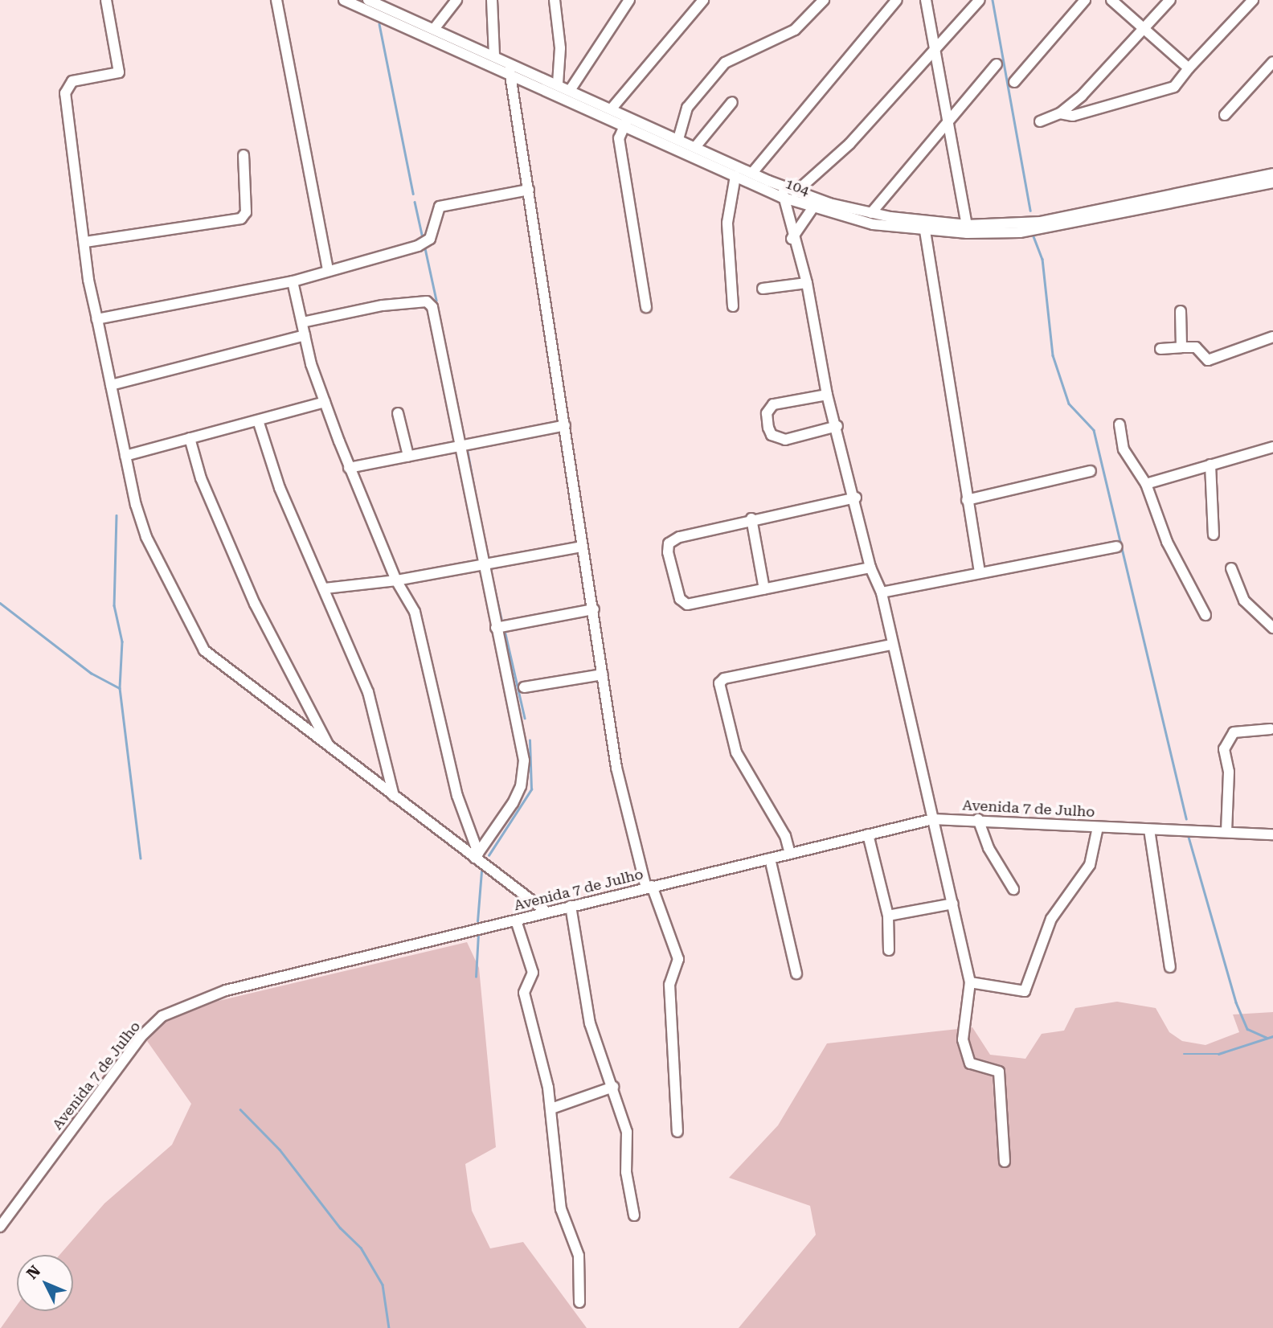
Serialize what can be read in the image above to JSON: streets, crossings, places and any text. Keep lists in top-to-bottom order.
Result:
{
  "streets": {
    "street": ["104", "Avenida 7 de Julho"]
  },
  "north": "top left"
}
